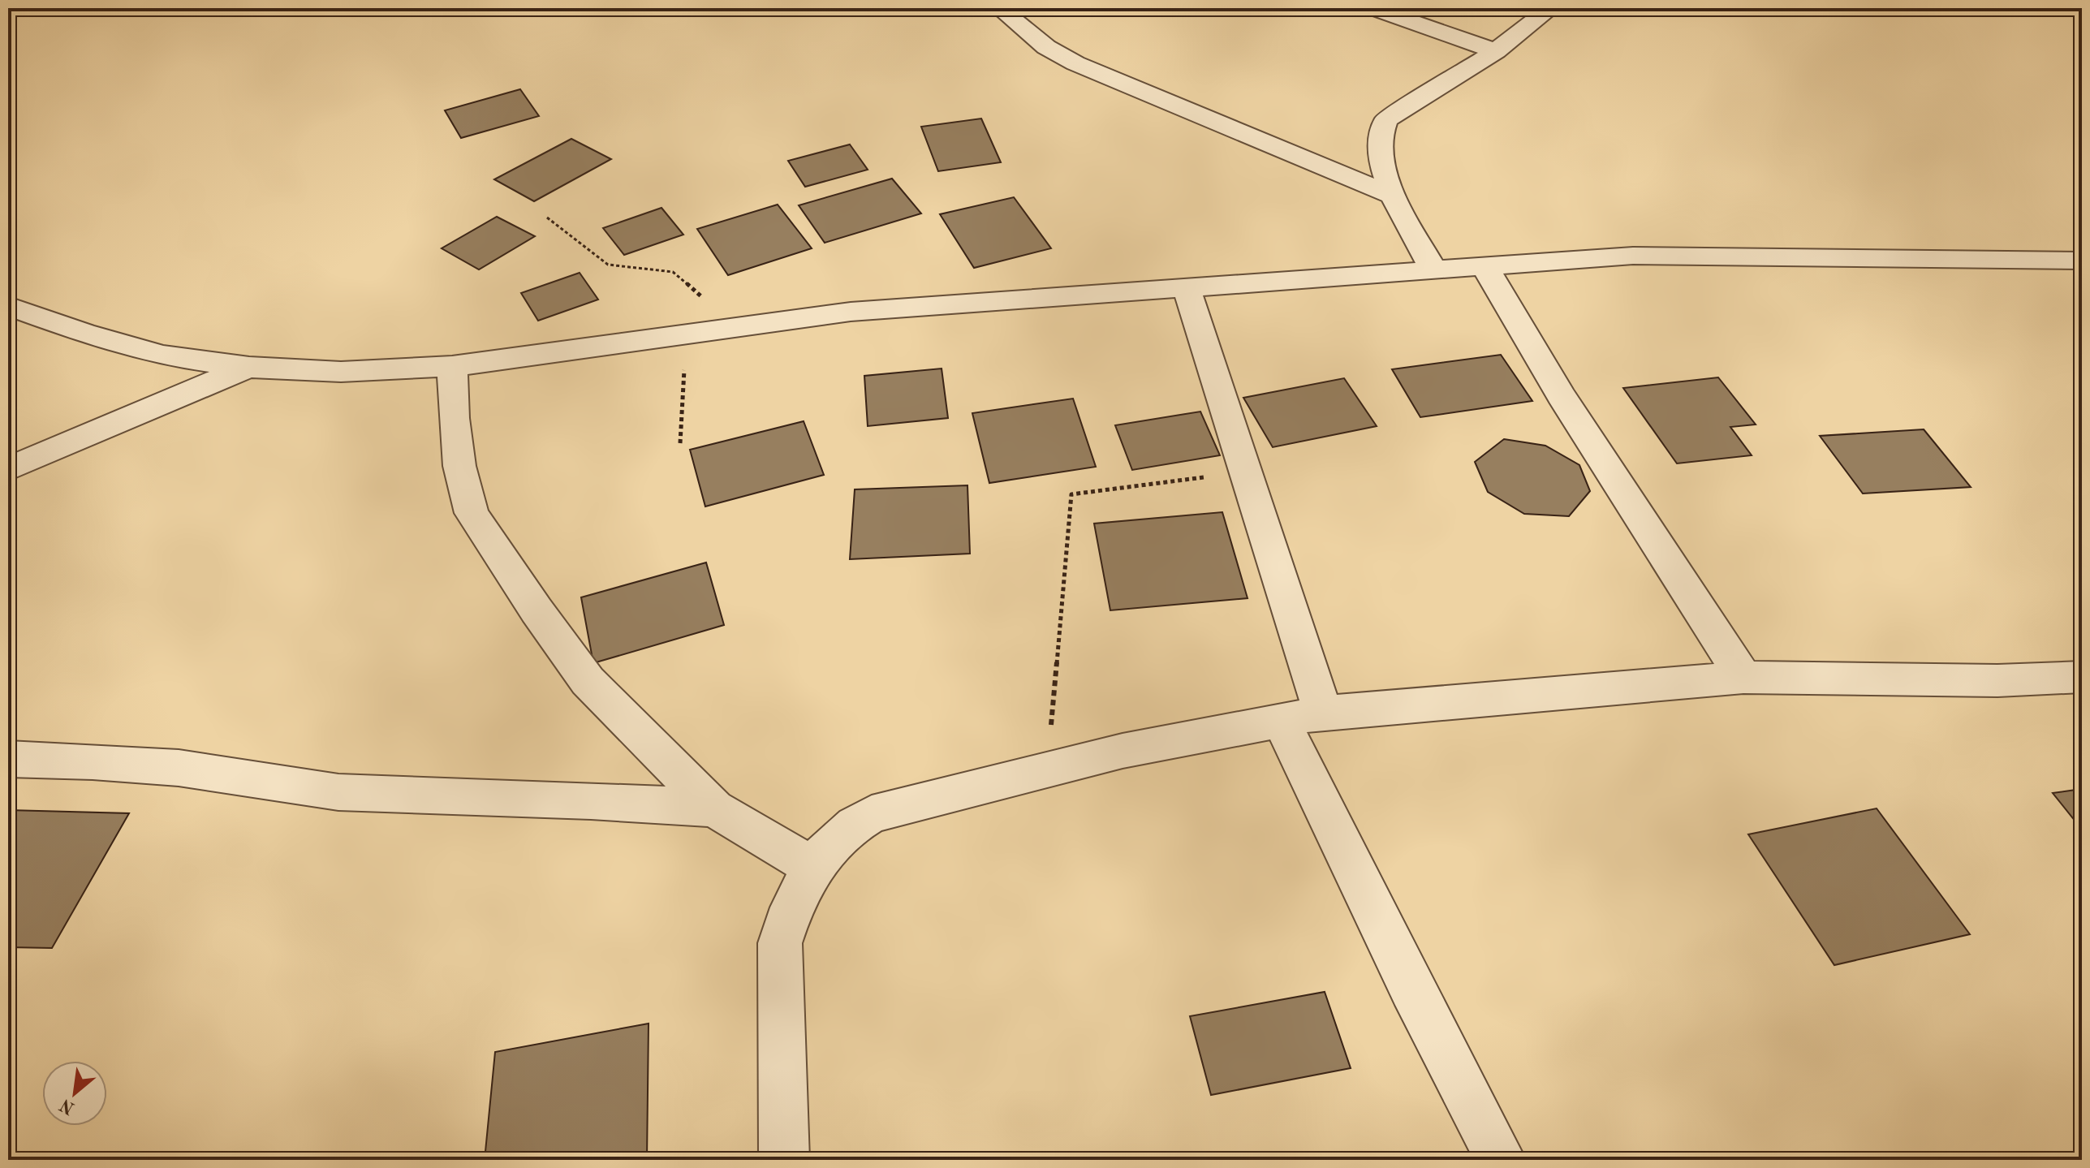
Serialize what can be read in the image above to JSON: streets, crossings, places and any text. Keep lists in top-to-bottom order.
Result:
{
  "north": "bottom left"
}
